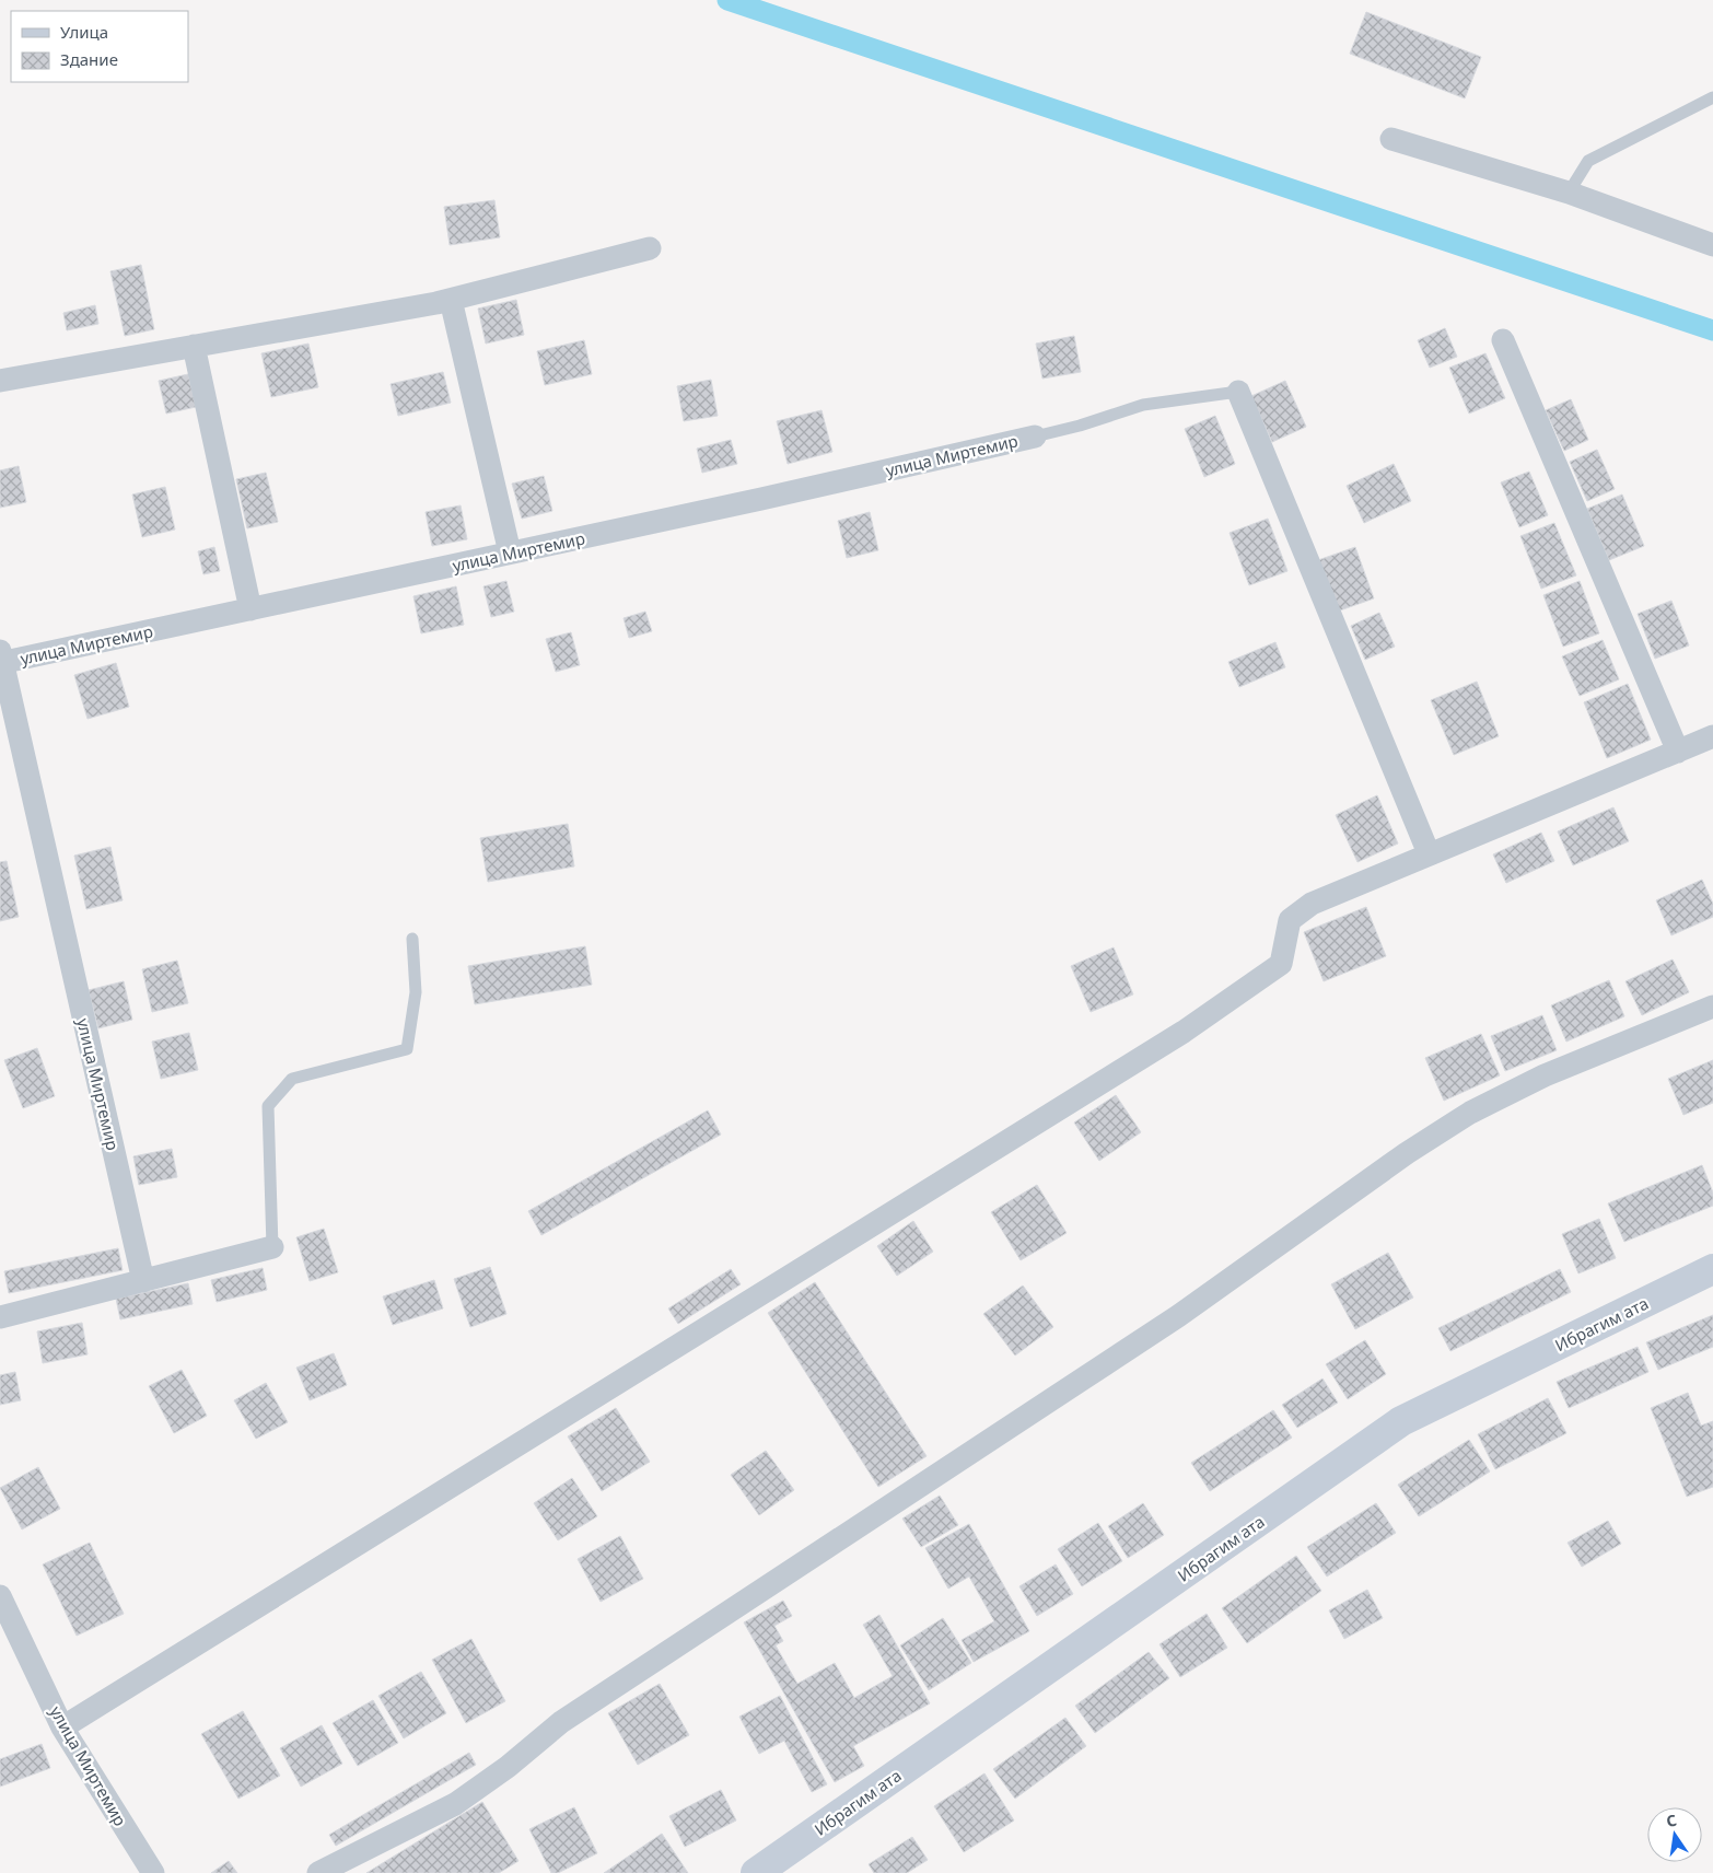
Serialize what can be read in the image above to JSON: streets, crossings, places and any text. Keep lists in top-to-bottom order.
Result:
{
  "streets": {
    "street": ["улица Миртемир", "Ибрагим ата"]
  },
  "legend": ["Улица", "Здание"],
  "north": "top"
}
